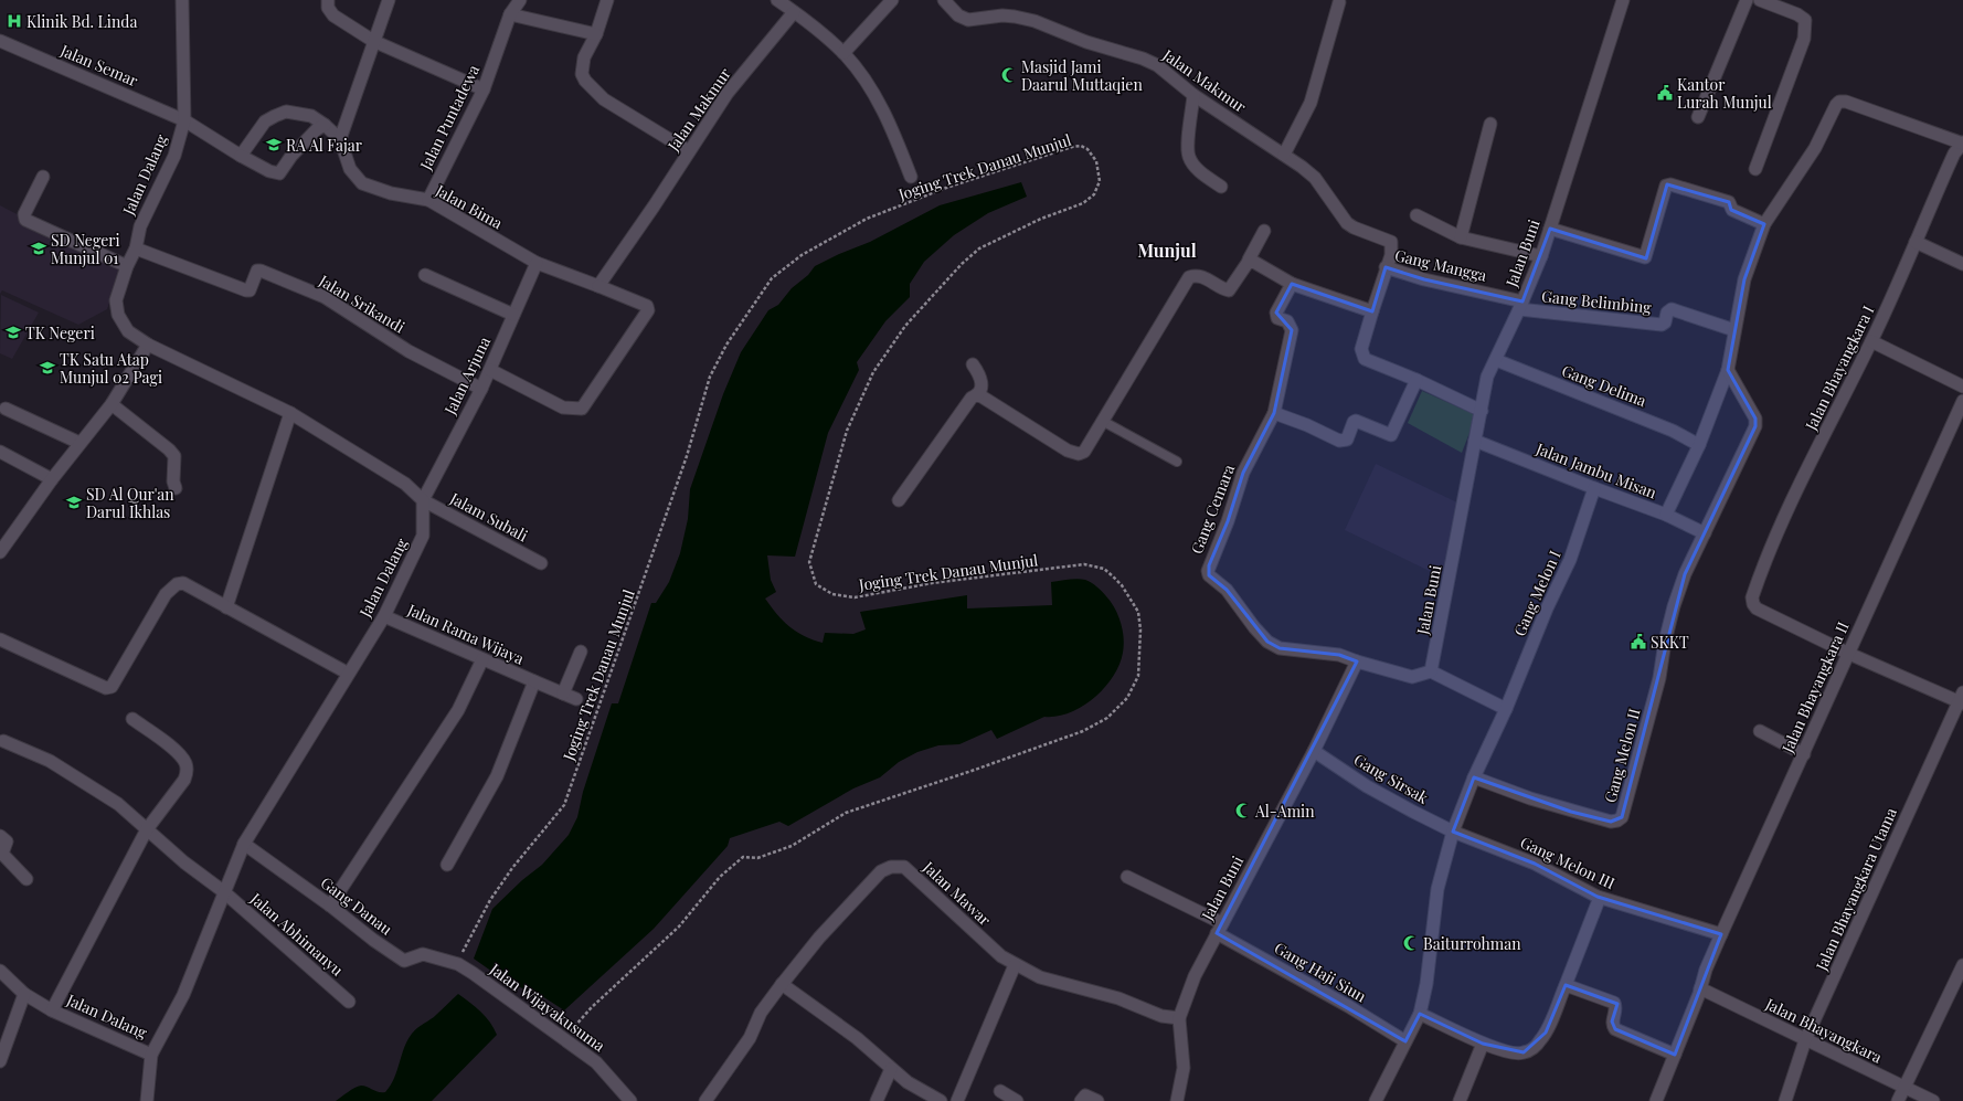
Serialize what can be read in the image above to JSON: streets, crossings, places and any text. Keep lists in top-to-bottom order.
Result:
{
  "streets": {
    "street": [
      "Jalan Semar",
      "Jalan Makmur",
      "Jalan Puntadewa",
      "Jalan Dalang",
      "Jalan Bima",
      "Jalan Buni",
      "Gang Mangga",
      "Gang Belimbing",
      "Jalan Srikandi",
      "Jalan Bhayangkara I",
      "Jalan Arjuna",
      "Gang Delima",
      "Jalan Jambu Misan",
      "Gang Cemara",
      "Jalam Subali",
      "Gang Melon I",
      "Jalan Rama Wijaya",
      "Jalan Bhayangkara II",
      "Gang Melon II",
      "Gang Sirsak",
      "Gang Melon III",
      "Jalan Bhayangkara Utama",
      "Jalan Mawar",
      "Gang Danau",
      "Jalan Abhimanyu",
      "Gang Haji Siun",
      "Jalan Wijayakusuma",
      "Jalan Bhayangkara"
    ],
    "path": ["Joging Trek Danau Munjul"]
  },
  "crossings": [
    ["Jalan Semar", "Jalan Dalang"],
    ["Jalan Makmur", "Gang Mangga"],
    ["Jalan Puntadewa", "Jalan Bima"],
    ["Joging Trek Danau Munjul", "Jalan Wijayakusuma"],
    ["Jalan Dalang", "Jalan Srikandi"],
    ["Jalan Dalang", "Jalan Arjuna"],
    ["Jalan Dalang", "Jalam Subali"],
    ["Jalan Dalang", "Jalan Rama Wijaya"],
    ["Jalan Dalang", "Gang Danau"],
    ["Jalan Dalang", "Jalan Abhimanyu"],
    ["Jalan Bima", "Jalan Arjuna"],
    ["Jalan Buni", "Gang Mangga"],
    ["Jalan Buni", "Gang Belimbing"],
    ["Jalan Buni", "Gang Delima"],
    ["Jalan Buni", "Jalan Jambu Misan"],
    ["Jalan Buni", "Gang Cemara"],
    ["Jalan Buni", "Gang Sirsak"],
    ["Jalan Buni", "Jalan Mawar"],
    ["Jalan Buni", "Gang Haji Siun"],
    ["Gang Mangga", "Gang Belimbing"],
    ["Jalan Srikandi", "Jalan Arjuna"],
    ["Jalan Bhayangkara I", "Jalan Bhayangkara II"],
    ["Jalan Arjuna", "Jalam Subali"],
    ["Jalan Jambu Misan", "Gang Melon I"],
    ["Jalan Jambu Misan", "Gang Melon II"],
    ["Jalan Bhayangkara II", "Gang Melon III"],
    ["Jalan Bhayangkara II", "Jalan Bhayangkara"],
    ["Gang Sirsak", "Gang Melon III"],
    ["Jalan Bhayangkara Utama", "Jalan Bhayangkara"],
    ["Gang Danau", "Jalan Wijayakusuma"]
  ],
  "districts": ["Munjul"],
  "places": {
    "hospital": ["Klinik Bd. Linda"],
    "mosque": ["Masjid Jami Daarul Muttaqien", "Al-Amin", "Baiturrohman"],
    "public building": ["Kantor Lurah Munjul", "SKKT"],
    "school or university": [
      "RA Al Fajar",
      "SD Negeri Munjul 01",
      "TK Negeri",
      "TK Satu Atap Munjul 02 Pagi",
      "SD Al Qur'an Darul Ikhlas"
    ]
  }
}
